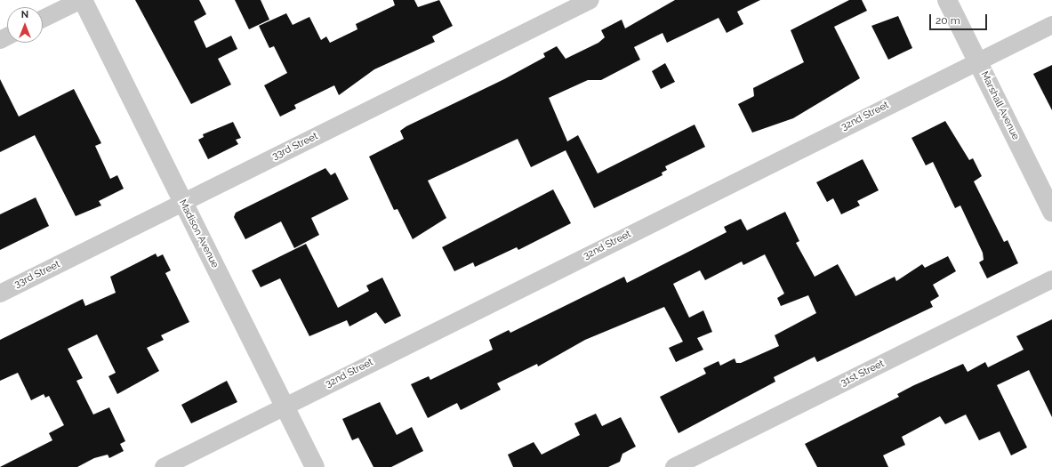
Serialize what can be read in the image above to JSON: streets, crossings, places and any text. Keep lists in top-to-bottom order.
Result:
{
  "streets": {
    "street": [
      "Marshall Avenue",
      "32nd Street",
      "33rd Street",
      "Madison Avenue",
      "31st Street"
    ]
  },
  "crossings": [
    ["Marshall Avenue", "32nd Street"],
    ["32nd Street", "Madison Avenue"],
    ["33rd Street", "Madison Avenue"]
  ],
  "scale_bar": "20 m",
  "north": "top"
}
